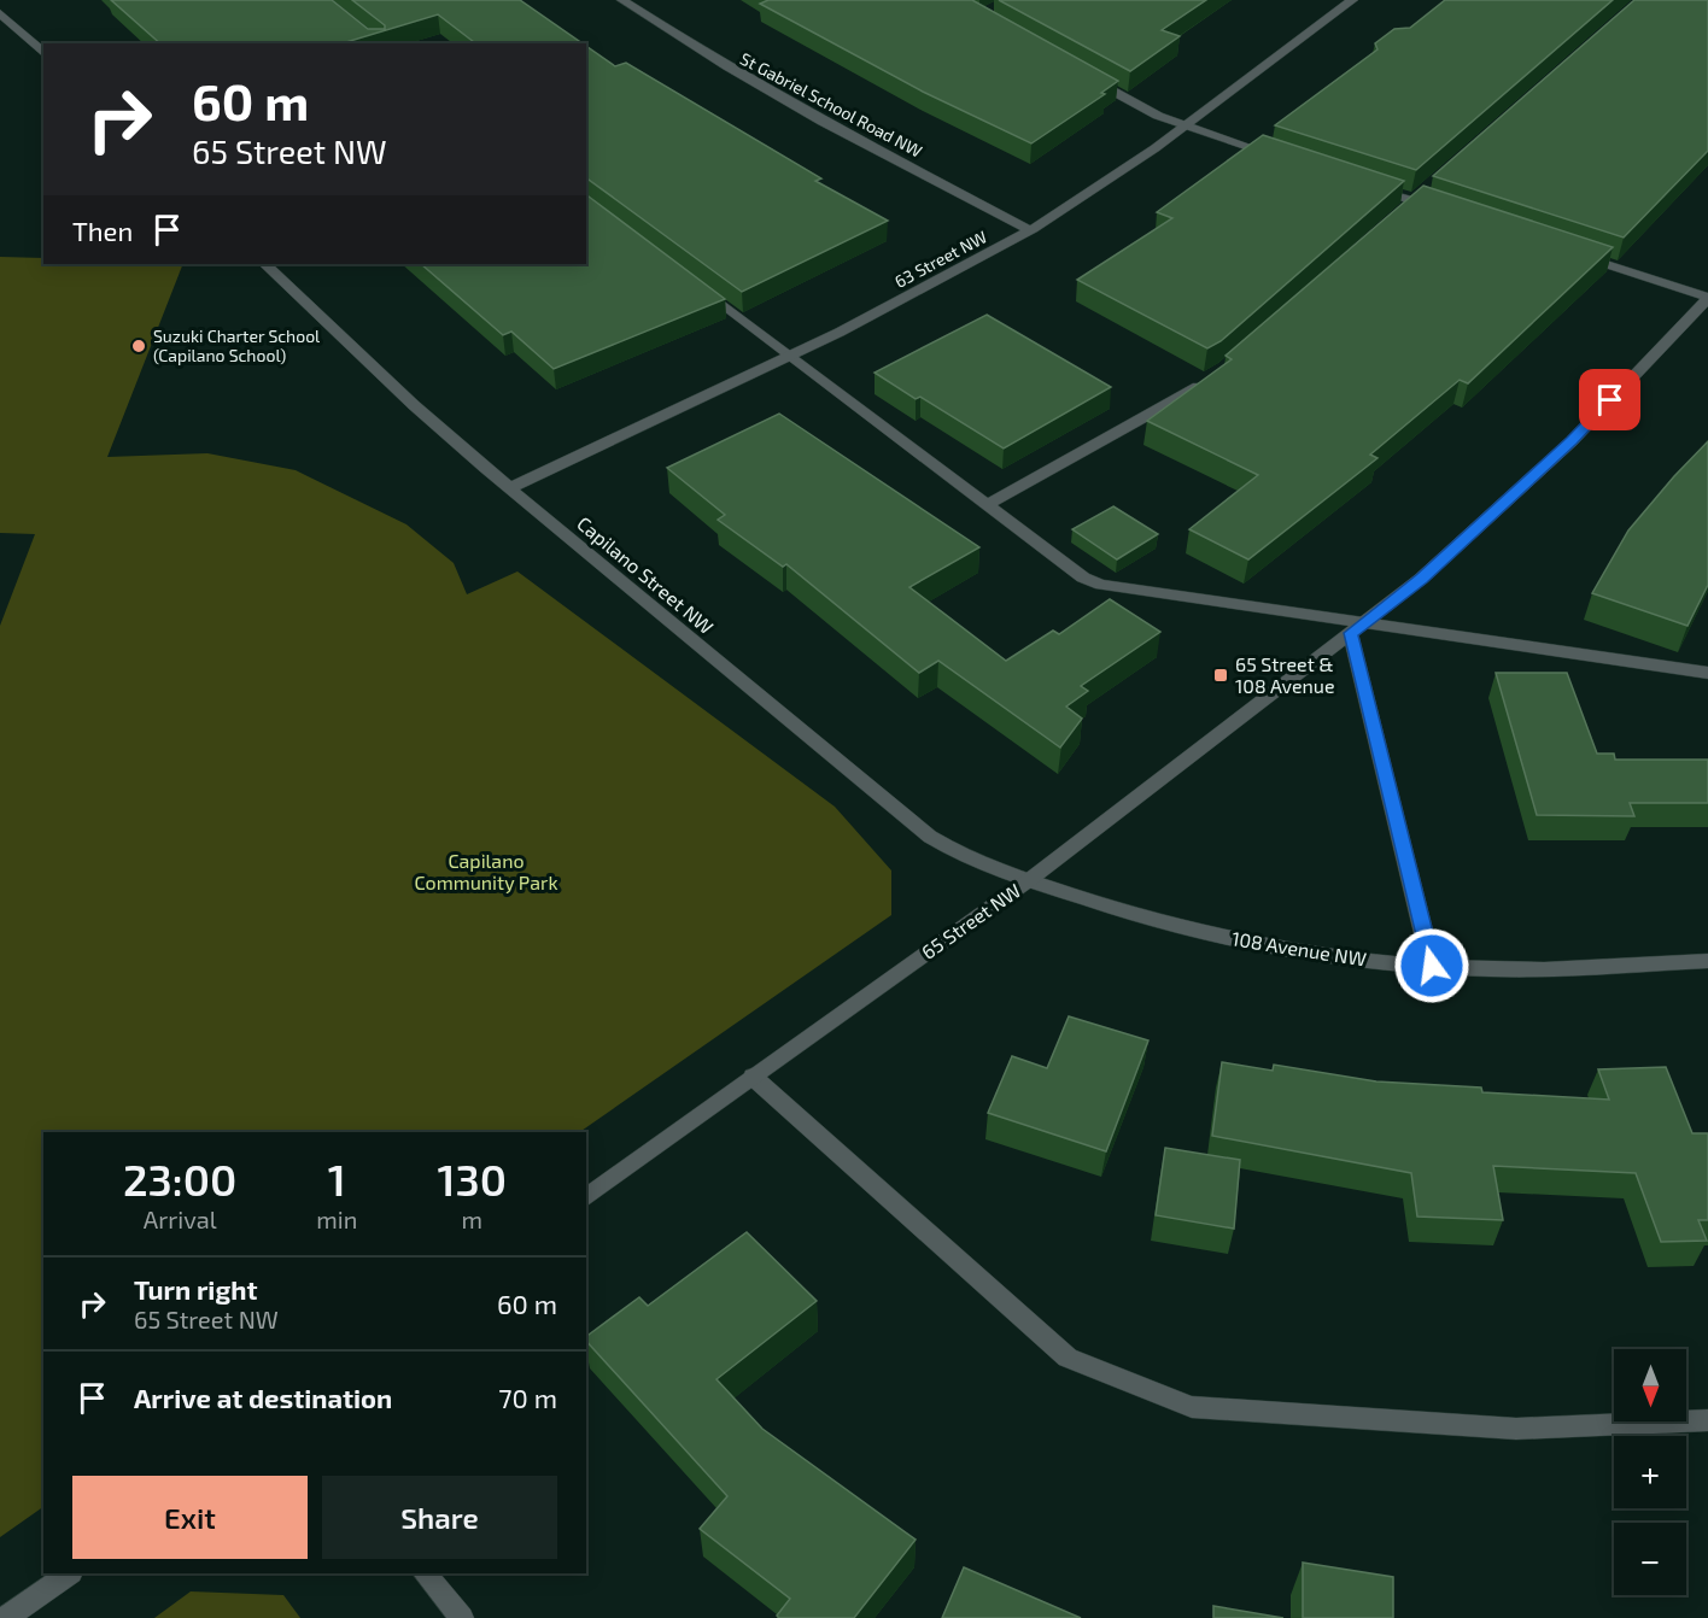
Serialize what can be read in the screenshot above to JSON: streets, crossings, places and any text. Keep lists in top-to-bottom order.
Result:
{
  "streets": {
    "street": [
      "St Gabriel School Road NW",
      "63 Street NW",
      "Capilano Street NW",
      "65 Street NW",
      "108 Avenue NW"
    ]
  },
  "crossings": [
    ["St Gabriel School Road NW", "63 Street NW"],
    ["63 Street NW", "Capilano Street NW"],
    ["Capilano Street NW", "65 Street NW"],
    ["Capilano Street NW", "108 Avenue NW"],
    ["65 Street NW", "108 Avenue NW"]
  ],
  "parks": ["Capilano Community Park"],
  "places": {
    "other": ["Suzuki Charter School (Capilano School)"],
    "transit": ["65 Street & 108 Avenue"]
  },
  "north": "bottom",
  "page": {
    "turn": ["60 m", "65 Street NW"],
    "then": "Then",
    "eta": [
      "23:00",
      "Arrival",
      "1",
      "min",
      "130",
      "m"
    ],
    "list": [
      {
        "name": "Turn right",
        "note": "65 Street NW",
        "value": "60 m"
      },
      {
        "name": "Arrive at destination",
        "value": "70 m"
      }
    ],
    "map_buttons": ["+", "−"],
    "buttons": ["Exit", "Share"]
  }
}
